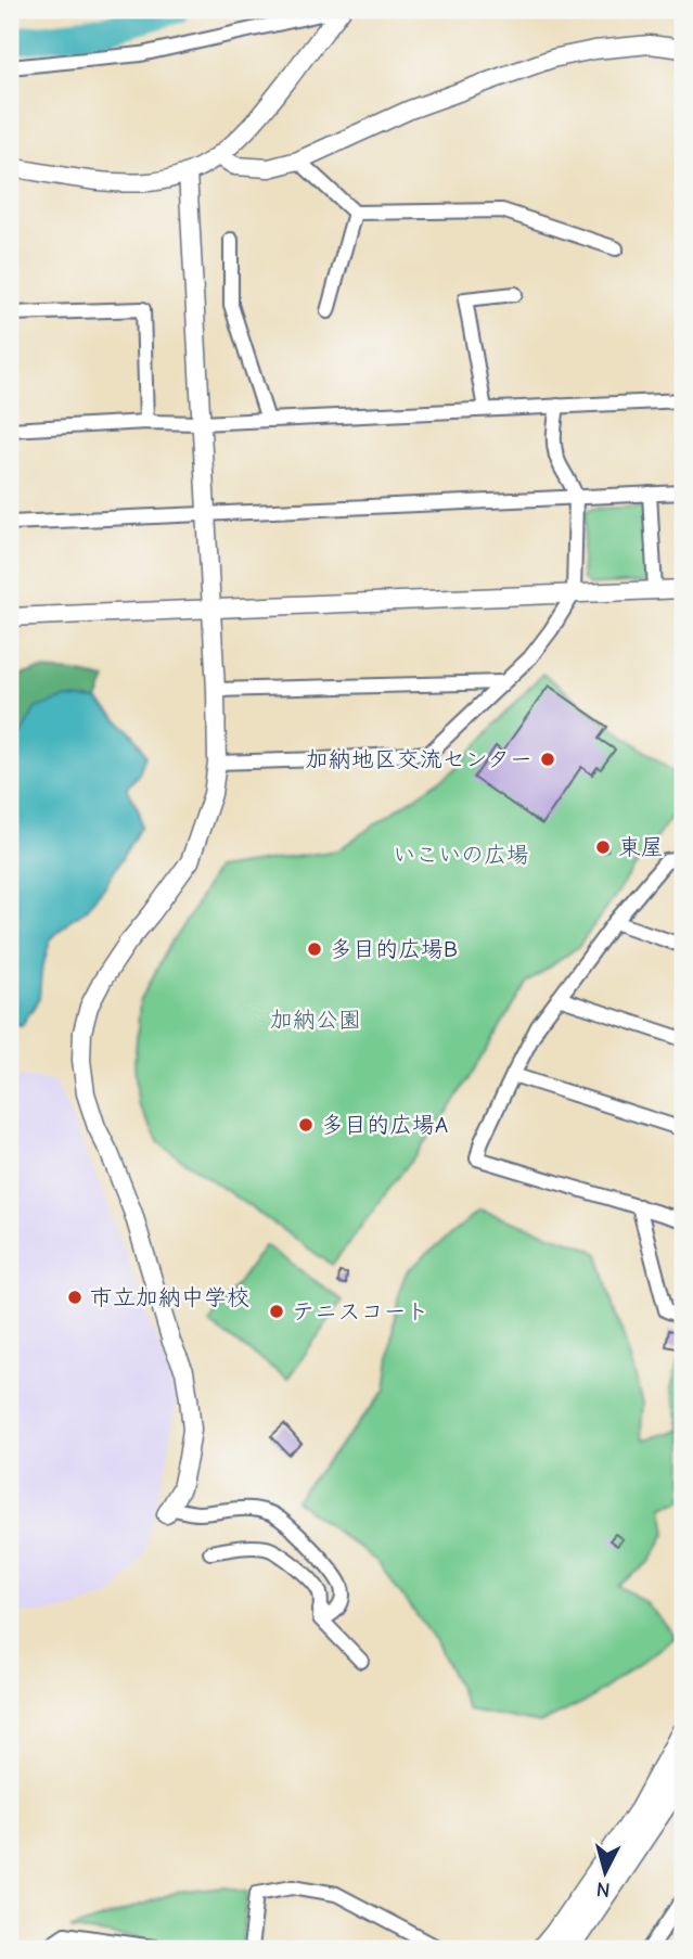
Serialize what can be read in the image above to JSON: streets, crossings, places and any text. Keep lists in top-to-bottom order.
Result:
{
  "parks": ["いこいの広場", "加納公園"],
  "places": [
    "加納地区交流センター",
    "東屋",
    "多目的広場B",
    "多目的広場A",
    "市立加納中学校",
    "テニスコート"
  ],
  "north": "bottom"
}
